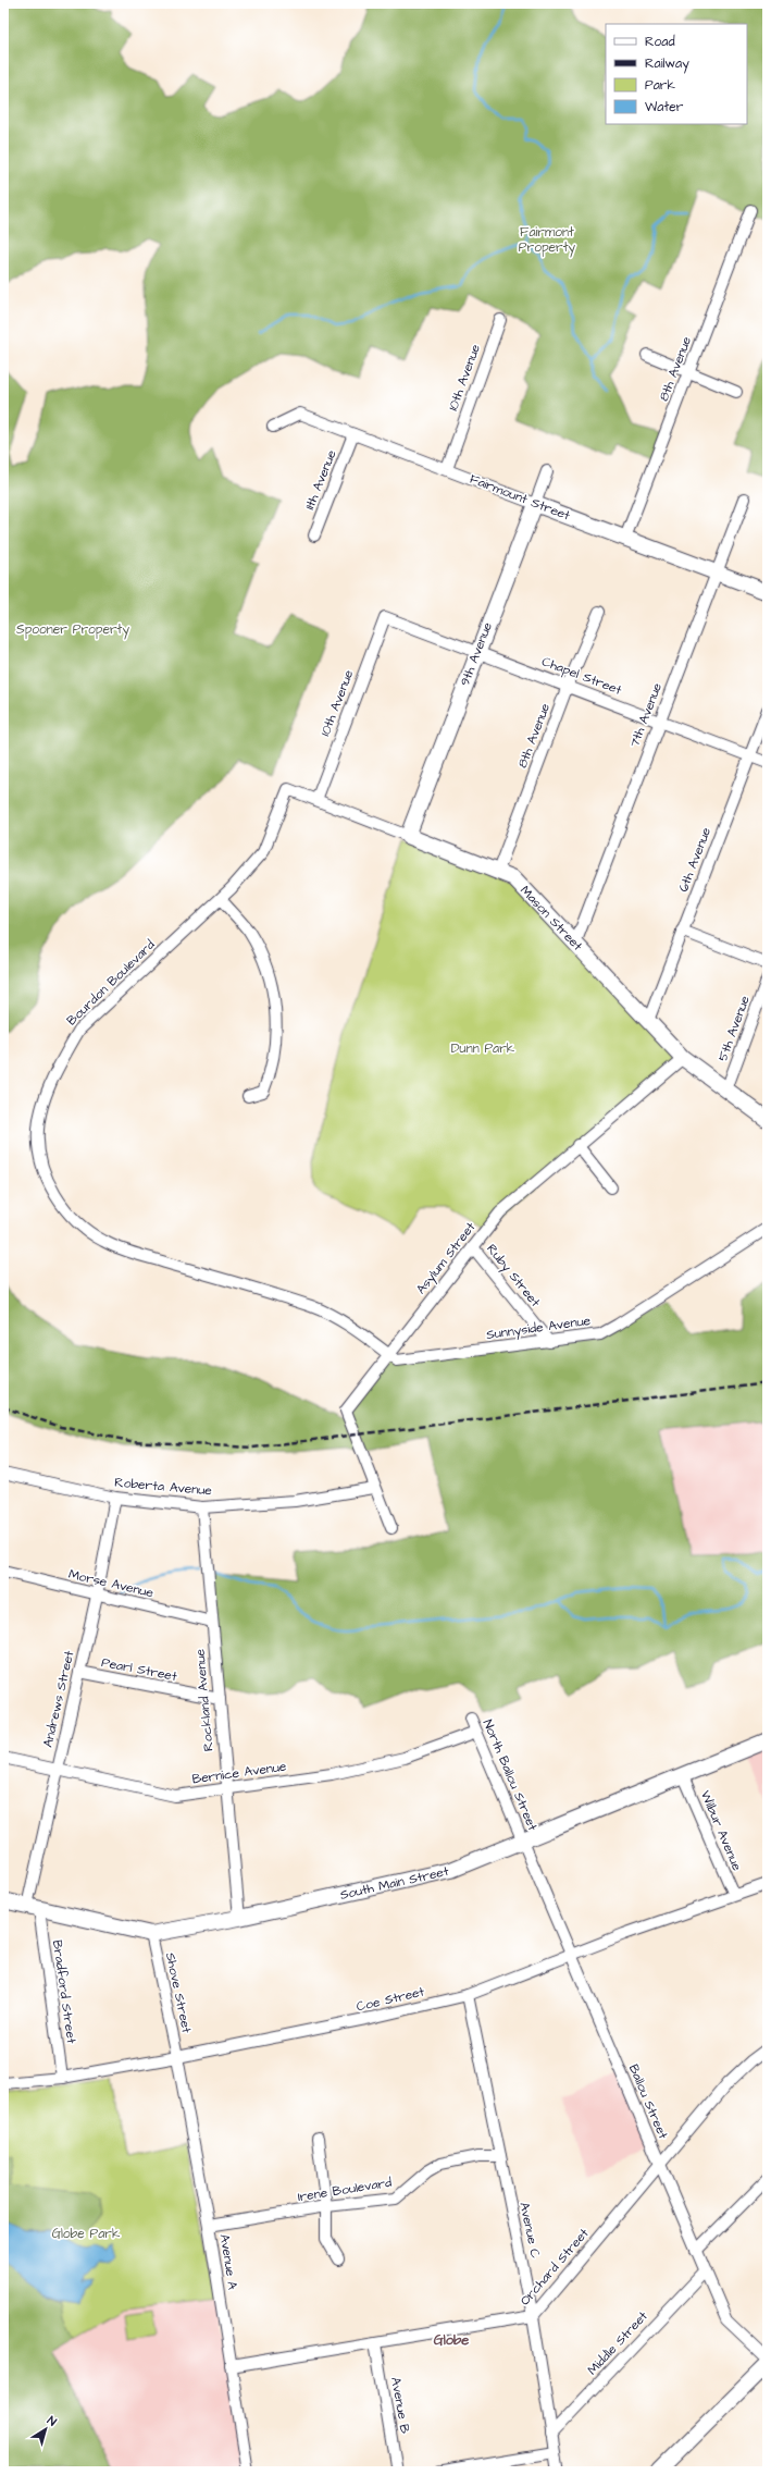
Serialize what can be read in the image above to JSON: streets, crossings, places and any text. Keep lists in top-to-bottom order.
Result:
{
  "streets": {
    "street": [
      "8th Avenue",
      "10th Avenue",
      "11th Avenue",
      "Fairmount Street",
      "9th Avenue",
      "Chapel Street",
      "7th Avenue",
      "6th Avenue",
      "Mason Street",
      "Bourdon Boulevard",
      "5th Avenue",
      "Asylum Street",
      "Ruby Street",
      "Sunnyside Avenue",
      "Roberta Avenue",
      "Morse Avenue",
      "Pearl Street",
      "Andrews Street",
      "Rockland Avenue",
      "Bernice Avenue",
      "North Ballou Street",
      "Wilbur Avenue",
      "South Main Street",
      "Bradford Street",
      "Shove Street",
      "Coe Street",
      "Ballou Street",
      "Irene Boulevard",
      "Avenue C",
      "Avenue A",
      "Orchard Street",
      "Middle Street",
      "Avenue B"
    ]
  },
  "crossings": [
    ["8th Avenue", "Fairmount Street"],
    ["8th Avenue", "Chapel Street"],
    ["8th Avenue", "Mason Street"],
    ["10th Avenue", "Fairmount Street"],
    ["10th Avenue", "Chapel Street"],
    ["10th Avenue", "Mason Street"],
    ["11th Avenue", "Fairmount Street"],
    ["Fairmount Street", "9th Avenue"],
    ["Fairmount Street", "7th Avenue"],
    ["9th Avenue", "Chapel Street"],
    ["9th Avenue", "Mason Street"],
    ["Chapel Street", "7th Avenue"],
    ["Chapel Street", "6th Avenue"],
    ["7th Avenue", "Mason Street"],
    ["6th Avenue", "Mason Street"],
    ["Mason Street", "Bourdon Boulevard"],
    ["Mason Street", "5th Avenue"],
    ["Mason Street", "Asylum Street"],
    ["Bourdon Boulevard", "Asylum Street"],
    ["Bourdon Boulevard", "Sunnyside Avenue"],
    ["Asylum Street", "Ruby Street"],
    ["Asylum Street", "Sunnyside Avenue"],
    ["Asylum Street", "Roberta Avenue"],
    ["Ruby Street", "Sunnyside Avenue"],
    ["Roberta Avenue", "Andrews Street"],
    ["Roberta Avenue", "Rockland Avenue"],
    ["Morse Avenue", "Andrews Street"],
    ["Morse Avenue", "Rockland Avenue"],
    ["Pearl Street", "Andrews Street"],
    ["Pearl Street", "Rockland Avenue"],
    ["Andrews Street", "Bernice Avenue"],
    ["Andrews Street", "South Main Street"],
    ["Andrews Street", "Bradford Street"],
    ["Rockland Avenue", "Bernice Avenue"],
    ["Rockland Avenue", "South Main Street"],
    ["Bernice Avenue", "North Ballou Street"],
    ["North Ballou Street", "South Main Street"],
    ["North Ballou Street", "Ballou Street"],
    ["Wilbur Avenue", "South Main Street"],
    ["Wilbur Avenue", "Coe Street"],
    ["South Main Street", "Bradford Street"],
    ["South Main Street", "Shove Street"],
    ["South Main Street", "Ballou Street"],
    ["Bradford Street", "Coe Street"],
    ["Shove Street", "Coe Street"],
    ["Shove Street", "Avenue A"],
    ["Coe Street", "Ballou Street"],
    ["Coe Street", "Avenue C"],
    ["Coe Street", "Avenue A"],
    ["Ballou Street", "Orchard Street"],
    ["Ballou Street", "Middle Street"],
    ["Irene Boulevard", "Avenue C"],
    ["Irene Boulevard", "Avenue A"],
    ["Avenue C", "Orchard Street"],
    ["Avenue C", "Middle Street"],
    ["Avenue A", "Orchard Street"],
    ["Orchard Street", "Avenue B"]
  ],
  "districts": ["Globe"],
  "parks": [
    "Fairmont Property",
    "Spooner Property",
    "Dunn Park",
    "Globe Park"
  ],
  "legend": [
    "Road",
    "Railway",
    "Park",
    "Water"
  ],
  "north": "top right"
}
